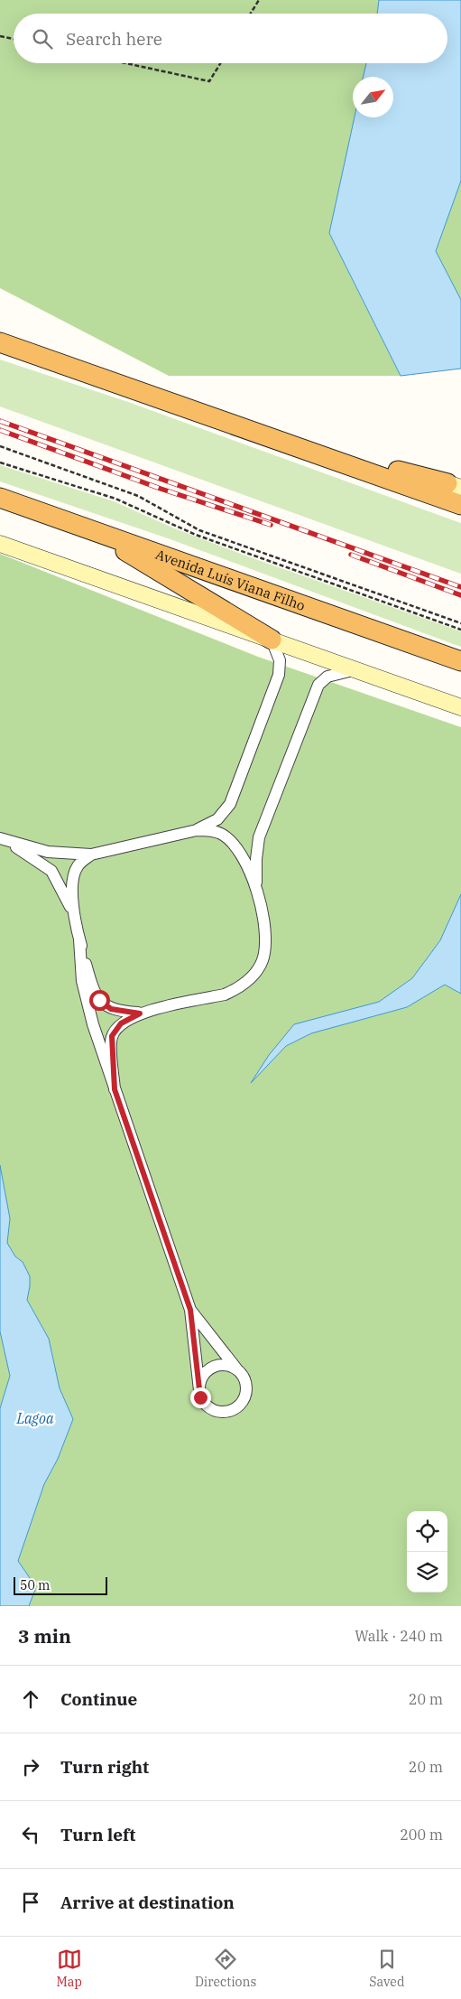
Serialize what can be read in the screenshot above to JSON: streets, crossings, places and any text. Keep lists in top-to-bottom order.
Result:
{
  "streets": {
    "highway": ["Avenida Luís Viana Filho"]
  },
  "water": ["Lagoa"],
  "scale_bar": "50 m",
  "north": "top right",
  "page": {
    "search": "Search here",
    "scale": "50 m",
    "heading": ["3 min", "Walk · 240 m"],
    "list": [
      ["Continue", "20 m"],
      ["Turn right", "20 m"],
      ["Turn left", "200 m"],
      "Arrive at destination"
    ],
    "nav": ["Map", "Directions", "Saved"]
  }
}
